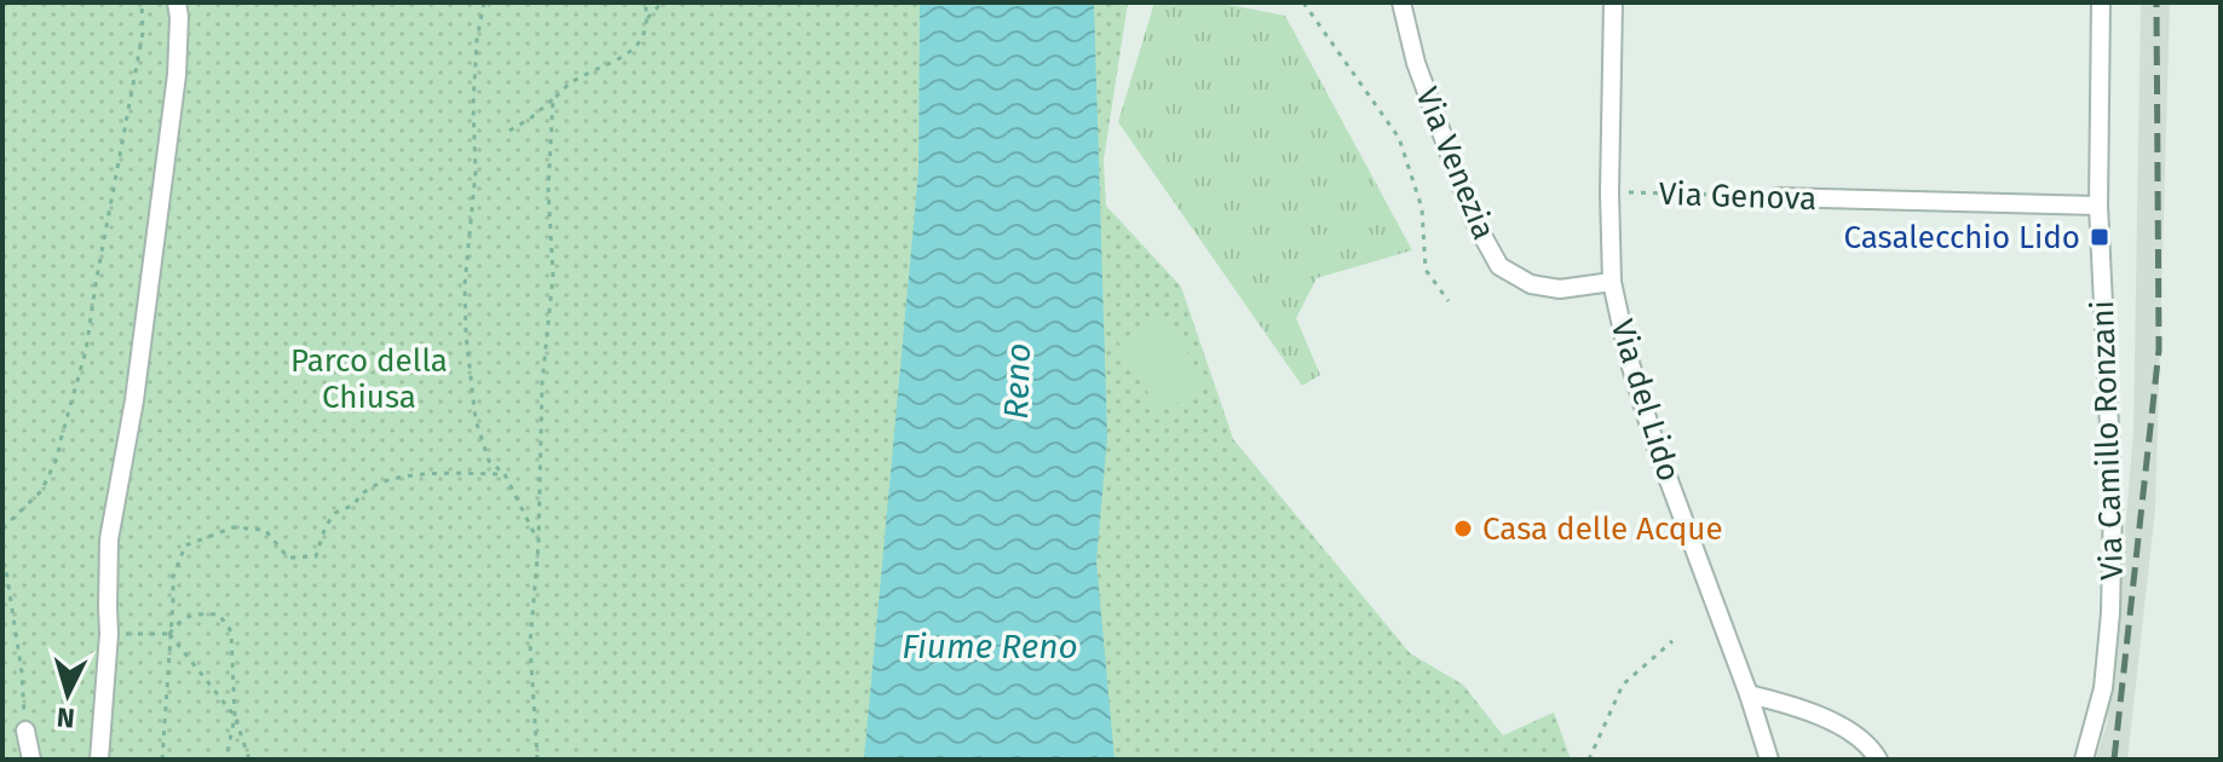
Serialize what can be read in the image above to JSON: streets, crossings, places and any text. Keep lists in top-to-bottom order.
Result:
{
  "streets": {
    "street": [
      "Via Venezia",
      "Via Genova",
      "Via del Lido",
      "Via Camillo Ronzani"
    ]
  },
  "crossings": [
    ["Via Venezia", "Via del Lido"],
    ["Via Genova", "Via del Lido"],
    ["Via Genova", "Via Camillo Ronzani"]
  ],
  "water": ["Reno", "Fiume Reno"],
  "parks": ["Parco della Chiusa"],
  "places": {
    "transit": ["Casalecchio Lido"],
    "other": ["Casa delle Acque"]
  },
  "north": "bottom"
}
